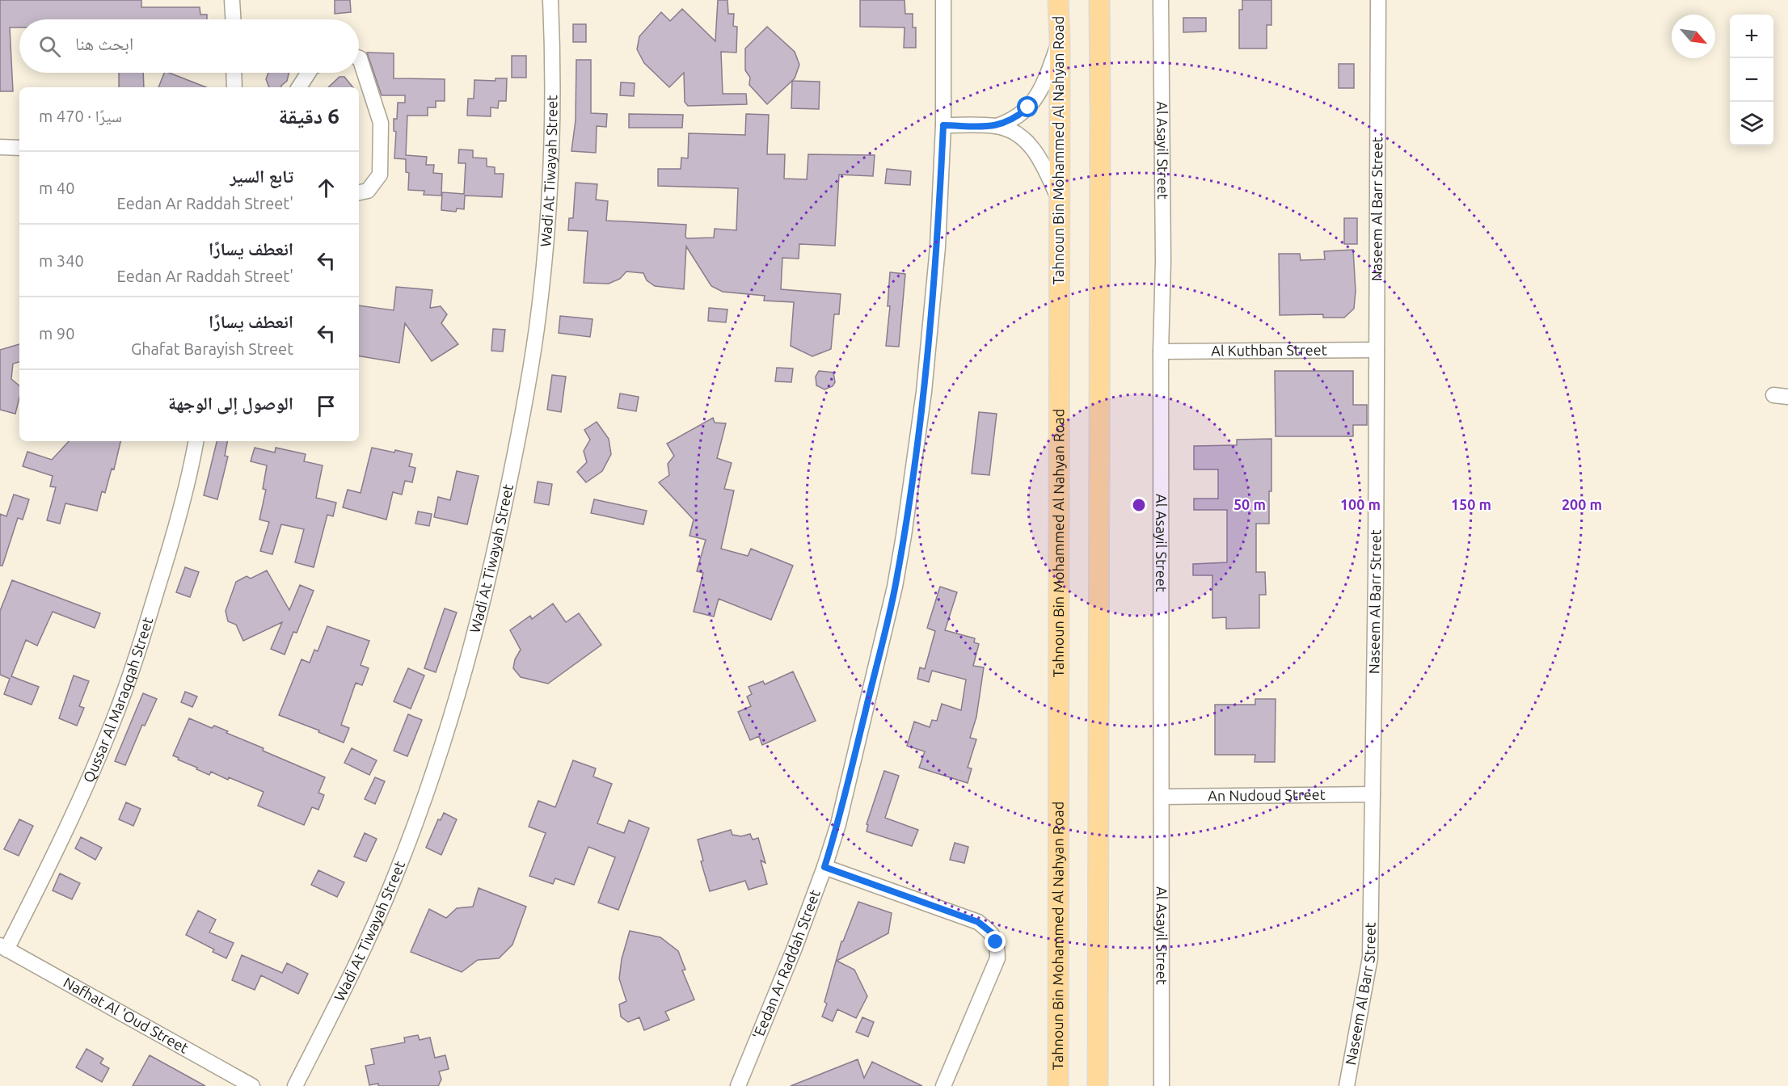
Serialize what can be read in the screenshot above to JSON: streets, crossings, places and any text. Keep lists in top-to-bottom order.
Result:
{
  "streets": {
    "main road": ["Tahnoun Bin Mohammed Al Nahyan Road"],
    "street": [
      "Al Asayil Street",
      "Wadi At Tiwayah Street",
      "Naseem Al Barr Street",
      "Al Kuthban Street",
      "Qussar Al Maraqqah Street",
      "An Nudoud Street",
      "'Eedan Ar Raddah Street",
      "Nafhat Al 'Oud Street"
    ]
  },
  "crossings": [
    ["Al Asayil Street", "Al Kuthban Street"],
    ["Al Asayil Street", "An Nudoud Street"],
    ["Naseem Al Barr Street", "Al Kuthban Street"],
    ["Naseem Al Barr Street", "An Nudoud Street"],
    ["Qussar Al Maraqqah Street", "Nafhat Al 'Oud Street"]
  ],
  "north": "bottom right",
  "page": {
    "map_buttons": ["+", "−"],
    "search": "ابحث هنا",
    "heading": ["6 دقيقة", "سيرًا · 470 m"],
    "list": [
      ["تابع السير", "'Eedan Ar Raddah Street", "40 m"],
      ["انعطف يسارًا", "'Eedan Ar Raddah Street", "340 m"],
      ["انعطف يسارًا", "Ghafat Barayish Street", "90 m"],
      "الوصول إلى الوجهة"
    ]
  },
  "rings": [
    "50 m",
    "100 m",
    "150 m",
    "200 m"
  ]
}
